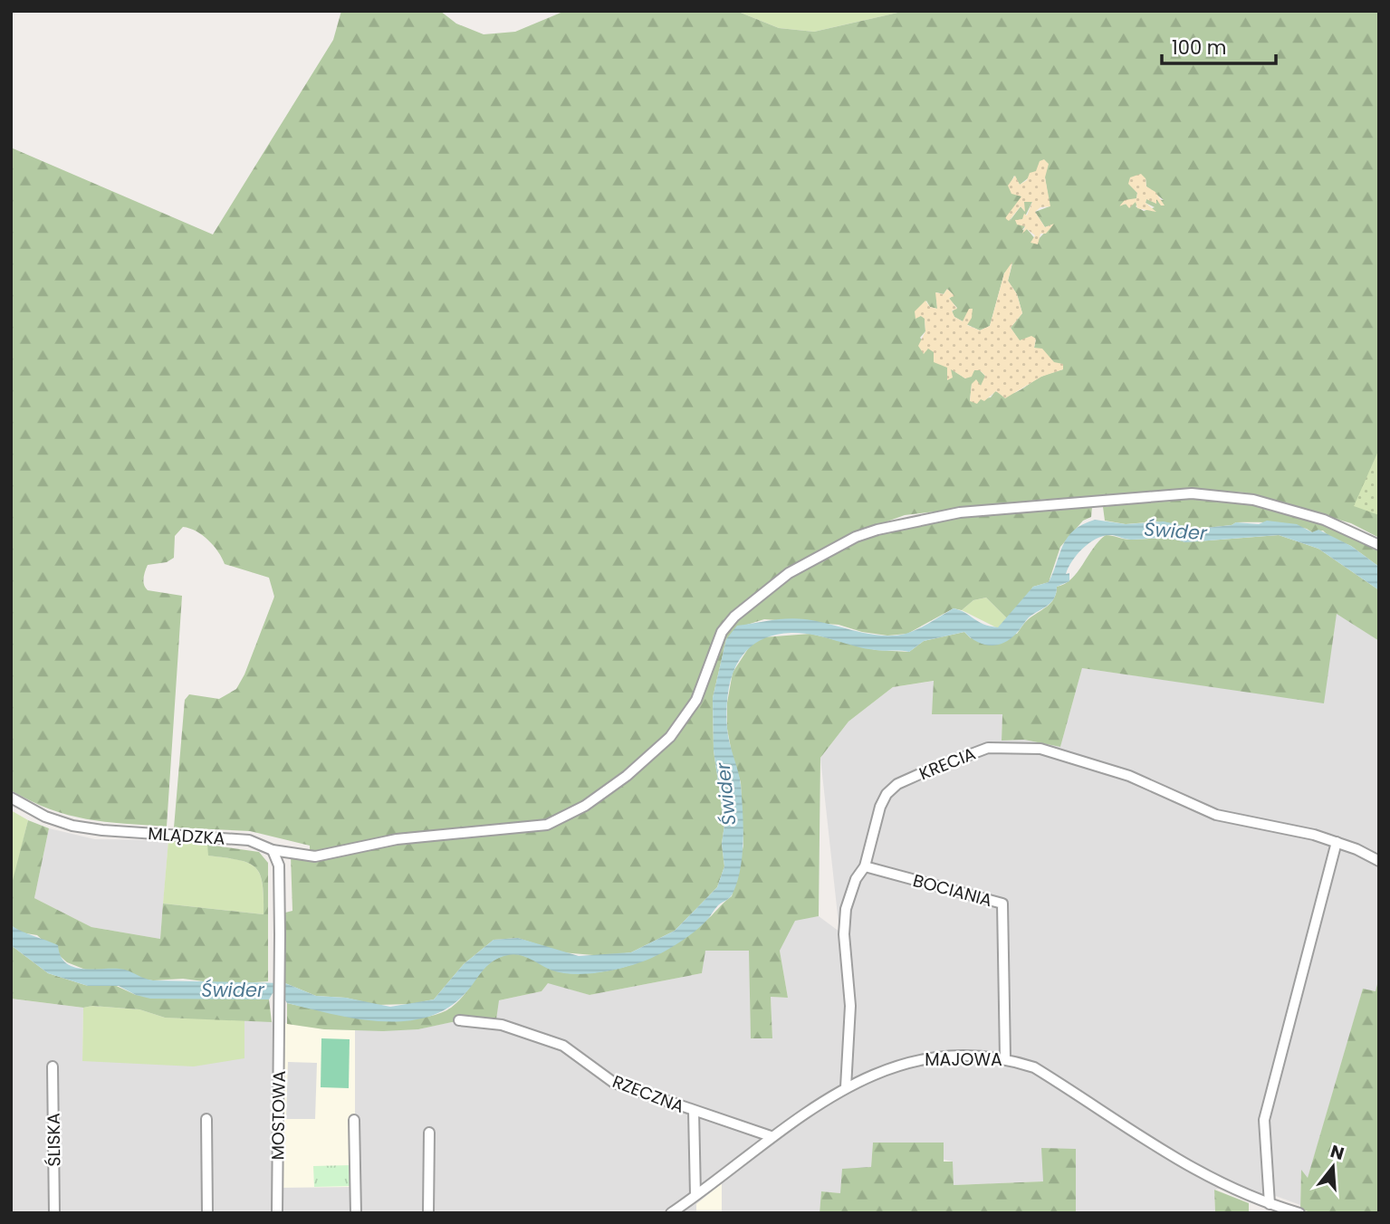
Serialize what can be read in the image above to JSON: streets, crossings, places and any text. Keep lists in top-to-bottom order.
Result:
{
  "streets": {
    "street": [
      "KRECIA",
      "MLĄDZKA",
      "BOCIANIA",
      "MAJOWA",
      "RZECZNA",
      "MOSTOWA",
      "ŚLISKA"
    ]
  },
  "crossings": [
    ["KRECIA", "BOCIANIA"],
    ["KRECIA", "MAJOWA"],
    ["MLĄDZKA", "MOSTOWA"],
    ["BOCIANIA", "MAJOWA"],
    ["MAJOWA", "RZECZNA"]
  ],
  "water": ["Świder"],
  "scale_bar": "100 m",
  "north": "top"
}
